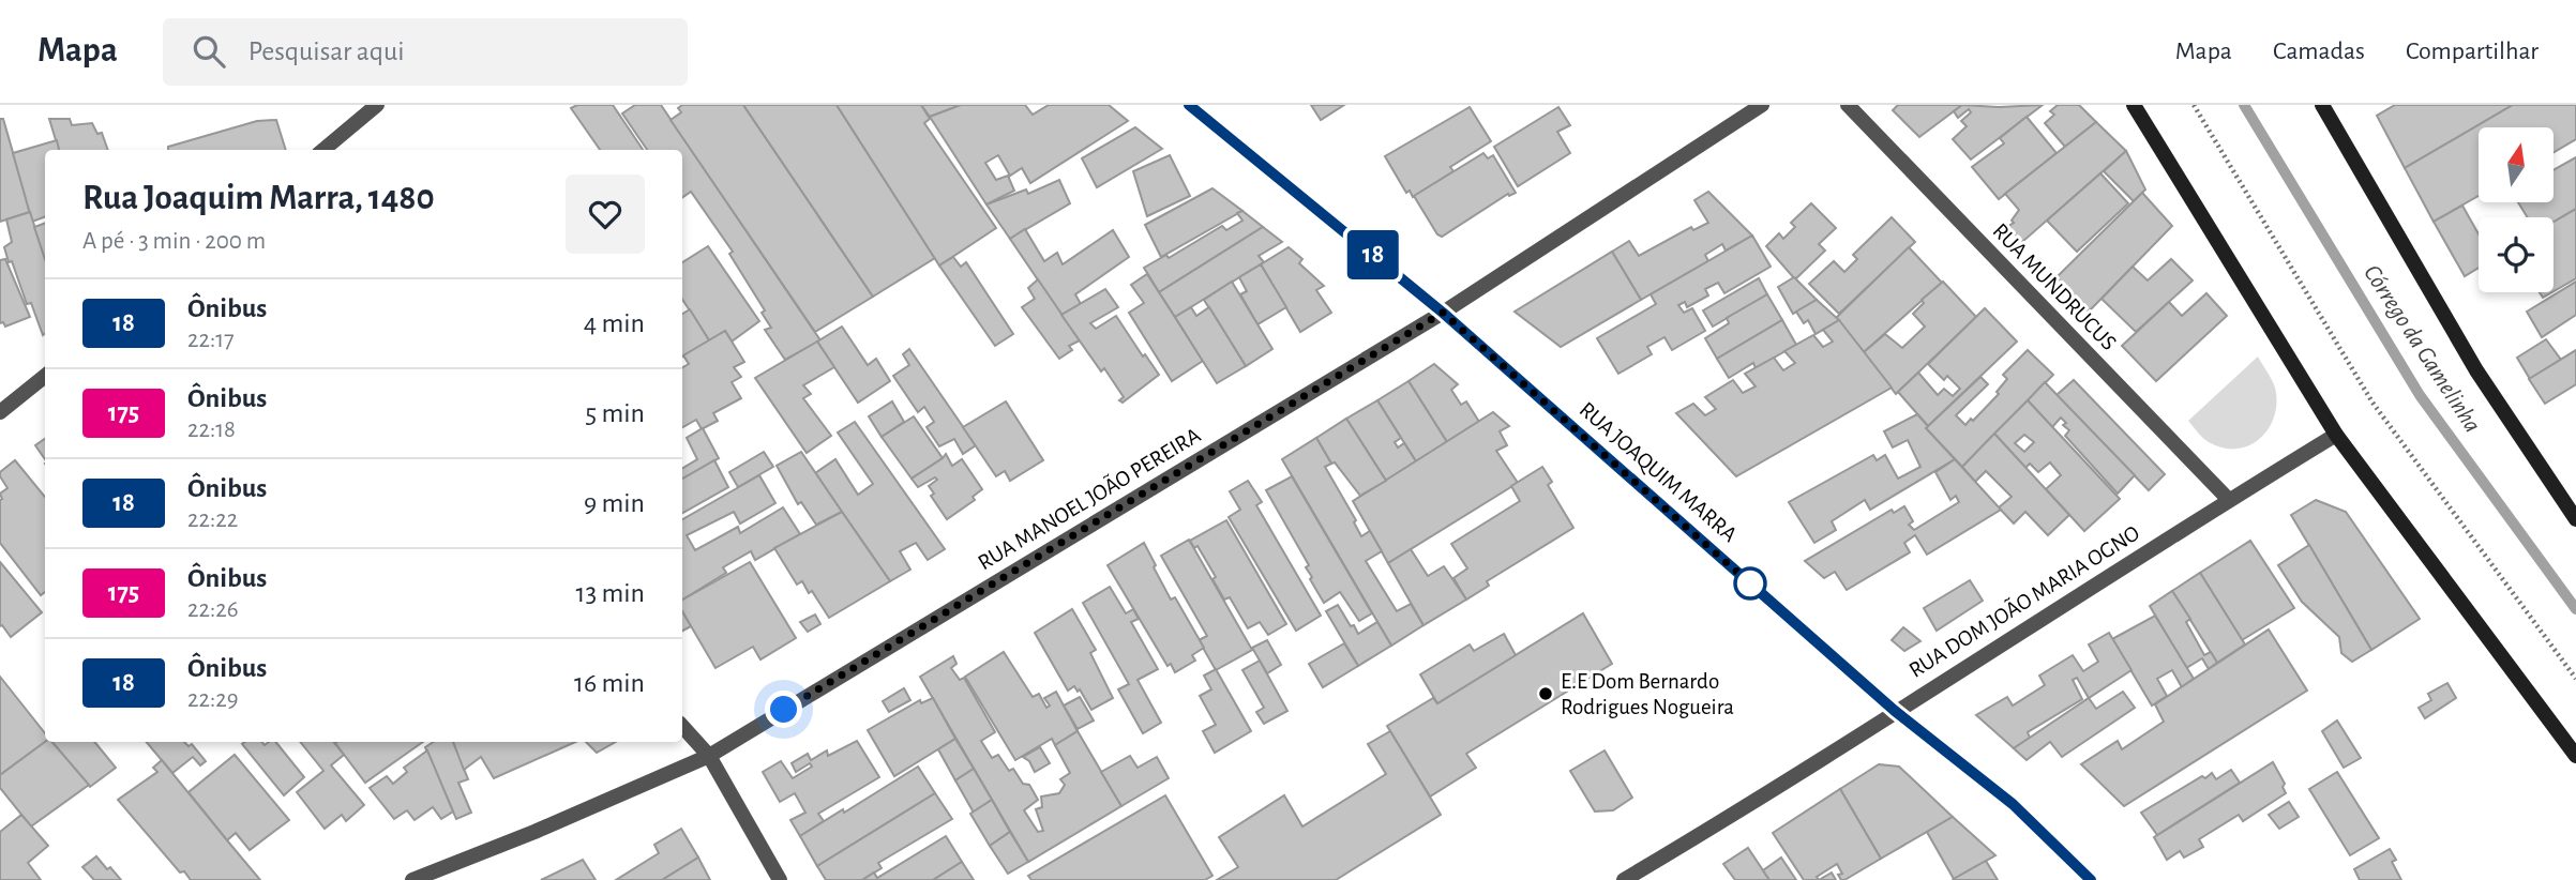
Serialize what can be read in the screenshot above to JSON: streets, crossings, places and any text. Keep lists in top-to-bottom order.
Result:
{
  "streets": {
    "street": [
      "RUA MUNDRUCUS",
      "RUA JOAQUIM MARRA",
      "RUA MANOEL JOÃO PEREIRA",
      "RUA DOM JOÃO MARIA OGNO"
    ]
  },
  "crossings": [
    ["RUA MUNDRUCUS", "RUA DOM JOÃO MARIA OGNO"],
    ["RUA JOAQUIM MARRA", "RUA MANOEL JOÃO PEREIRA"],
    ["RUA JOAQUIM MARRA", "RUA DOM JOÃO MARIA OGNO"]
  ],
  "water": ["Córrego da Gamelinha"],
  "places": ["E.E Dom Bernardo Rodrigues Nogueira"],
  "lines": ["bus line 18"],
  "north": "top",
  "page": {
    "header": "Mapa",
    "search": "Pesquisar aqui",
    "nav": ["Mapa", "Camadas", "Compartilhar"],
    "on_map": "18",
    "heading": ["Rua Joaquim Marra, 1480", "A pé · 3 min · 200 m"],
    "list": [
      {
        "mark": "18",
        "name": "Ônibus",
        "note": "22:17",
        "value": "4 min"
      },
      {
        "mark": "175",
        "name": "Ônibus",
        "note": "22:18",
        "value": "5 min"
      },
      {
        "mark": "18",
        "name": "Ônibus",
        "note": "22:22",
        "value": "9 min"
      },
      {
        "mark": "175",
        "name": "Ônibus",
        "note": "22:26",
        "value": "13 min"
      },
      {
        "mark": "18",
        "name": "Ônibus",
        "note": "22:29",
        "value": "16 min"
      }
    ]
  }
}
